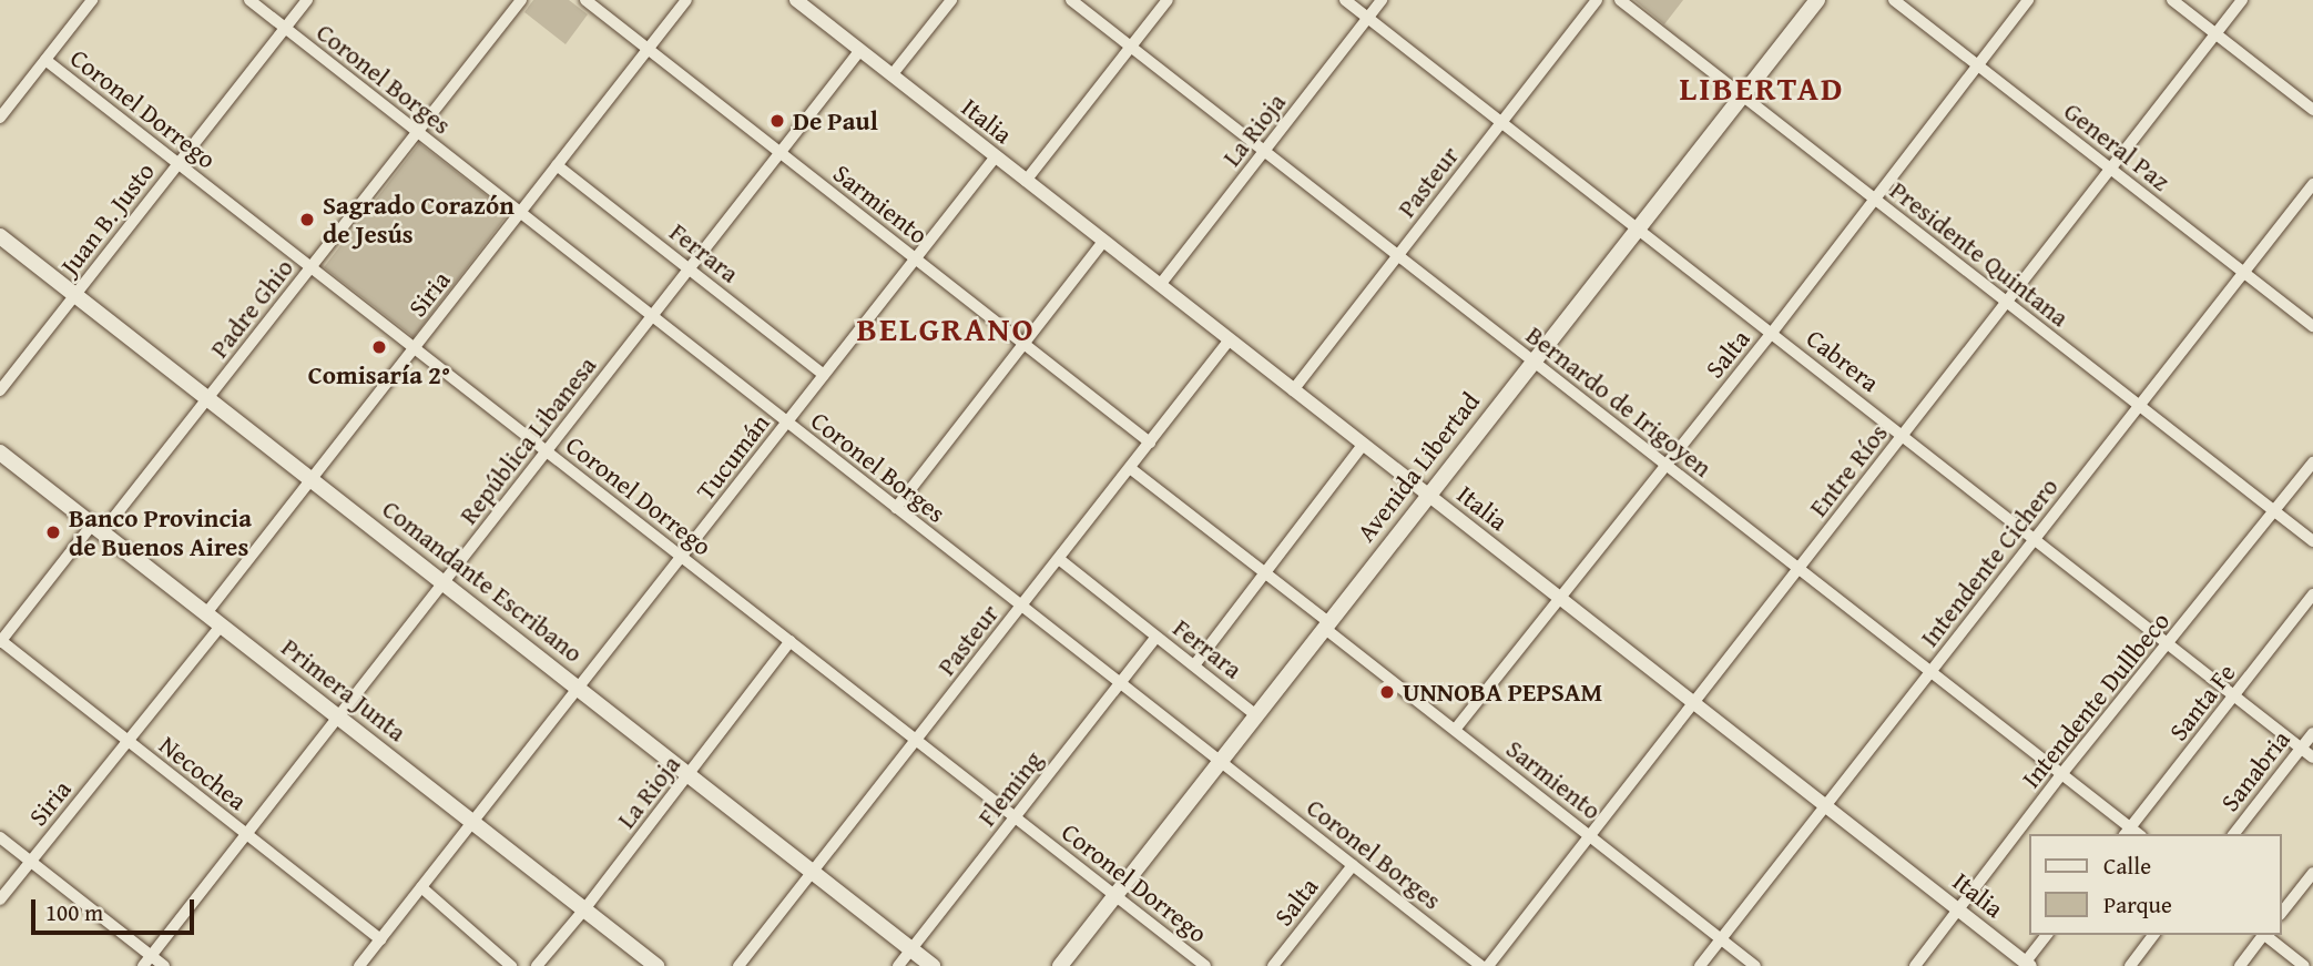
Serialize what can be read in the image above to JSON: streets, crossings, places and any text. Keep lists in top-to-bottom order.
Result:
{
  "streets": {
    "main road": ["Avenida Libertad", "Comandante Escribano", "Primera Junta"],
    "street": [
      "Coronel Borges",
      "Coronel Dorrego",
      "Italia",
      "La Rioja",
      "General Paz",
      "Pasteur",
      "Sarmiento",
      "Juan B. Justo",
      "Ferrara",
      "Presidente Quintana",
      "Siria",
      "Padre Ghio",
      "Salta",
      "Cabrera",
      "Bernardo de Irigoyen",
      "República Libanesa",
      "Tucumán",
      "Entre Ríos",
      "Intendente Cichero",
      "Intendente Dullbeco",
      "Santa Fe",
      "Sanabria",
      "Necochea",
      "Fleming"
    ]
  },
  "crossings": [
    ["Coronel Borges", "Pasteur"],
    ["Coronel Borges", "Juan B. Justo"],
    ["Coronel Borges", "Siria"],
    ["Coronel Borges", "Padre Ghio"],
    ["Coronel Borges", "Salta"],
    ["Coronel Borges", "República Libanesa"],
    ["Coronel Borges", "Tucumán"],
    ["Coronel Borges", "Avenida Libertad"],
    ["Coronel Borges", "Entre Ríos"],
    ["Coronel Borges", "Fleming"],
    ["Coronel Dorrego", "La Rioja"],
    ["Coronel Dorrego", "Pasteur"],
    ["Coronel Dorrego", "Juan B. Justo"],
    ["Coronel Dorrego", "Siria"],
    ["Coronel Dorrego", "Padre Ghio"],
    ["Coronel Dorrego", "República Libanesa"],
    ["Coronel Dorrego", "Tucumán"],
    ["Coronel Dorrego", "Avenida Libertad"],
    ["Coronel Dorrego", "Fleming"],
    ["Italia", "La Rioja"],
    ["Italia", "Pasteur"],
    ["Italia", "Salta"],
    ["Italia", "República Libanesa"],
    ["Italia", "Tucumán"],
    ["Italia", "Avenida Libertad"],
    ["Italia", "Entre Ríos"],
    ["Italia", "Intendente Cichero"],
    ["Italia", "Intendente Dullbeco"],
    ["La Rioja", "Cabrera"],
    ["La Rioja", "Bernardo de Irigoyen"],
    ["La Rioja", "Comandante Escribano"],
    ["La Rioja", "Primera Junta"],
    ["General Paz", "Salta"],
    ["General Paz", "Entre Ríos"],
    ["General Paz", "Intendente Cichero"],
    ["Pasteur", "Sarmiento"],
    ["Pasteur", "Ferrara"],
    ["Pasteur", "Cabrera"],
    ["Pasteur", "Bernardo de Irigoyen"],
    ["Pasteur", "Comandante Escribano"],
    ["Sarmiento", "Siria"],
    ["Sarmiento", "Salta"],
    ["Sarmiento", "República Libanesa"],
    ["Sarmiento", "Tucumán"],
    ["Sarmiento", "Avenida Libertad"],
    ["Sarmiento", "Entre Ríos"],
    ["Sarmiento", "Intendente Cichero"],
    ["Juan B. Justo", "Comandante Escribano"],
    ["Ferrara", "Siria"],
    ["Ferrara", "República Libanesa"],
    ["Ferrara", "Tucumán"],
    ["Ferrara", "Avenida Libertad"],
    ["Ferrara", "Fleming"],
    ["Presidente Quintana", "Salta"],
    ["Presidente Quintana", "Avenida Libertad"],
    ["Presidente Quintana", "Entre Ríos"],
    ["Presidente Quintana", "Intendente Cichero"],
    ["Presidente Quintana", "Intendente Dullbeco"],
    ["Siria", "Comandante Escribano"],
    ["Siria", "Primera Junta"],
    ["Siria", "Necochea"],
    ["Padre Ghio", "Comandante Escribano"],
    ["Padre Ghio", "Primera Junta"],
    ["Padre Ghio", "Necochea"],
    ["Salta", "Cabrera"],
    ["Salta", "Bernardo de Irigoyen"],
    ["Cabrera", "Avenida Libertad"],
    ["Cabrera", "Entre Ríos"],
    ["Cabrera", "Intendente Cichero"],
    ["Cabrera", "Intendente Dullbeco"],
    ["Cabrera", "Santa Fe"],
    ["Cabrera", "Sanabria"],
    ["Bernardo de Irigoyen", "Avenida Libertad"],
    ["Bernardo de Irigoyen", "Entre Ríos"],
    ["Bernardo de Irigoyen", "Intendente Cichero"],
    ["Bernardo de Irigoyen", "Intendente Dullbeco"],
    ["Bernardo de Irigoyen", "Santa Fe"],
    ["República Libanesa", "Comandante Escribano"],
    ["República Libanesa", "Primera Junta"],
    ["República Libanesa", "Necochea"],
    ["Tucumán", "Comandante Escribano"],
    ["Tucumán", "Primera Junta"],
    ["Tucumán", "Necochea"],
    ["Comandante Escribano", "Fleming"]
  ],
  "districts": ["LIBERTAD", "BELGRANO"],
  "places": [
    "De Paul",
    "Sagrado Corazón de Jesús",
    "Comisaría 2°",
    "Banco Provincia de Buenos Aires",
    "UNNOBA PEPSAM"
  ],
  "legend": ["Calle", "Parque"],
  "scale_bar": "100 m"
}
